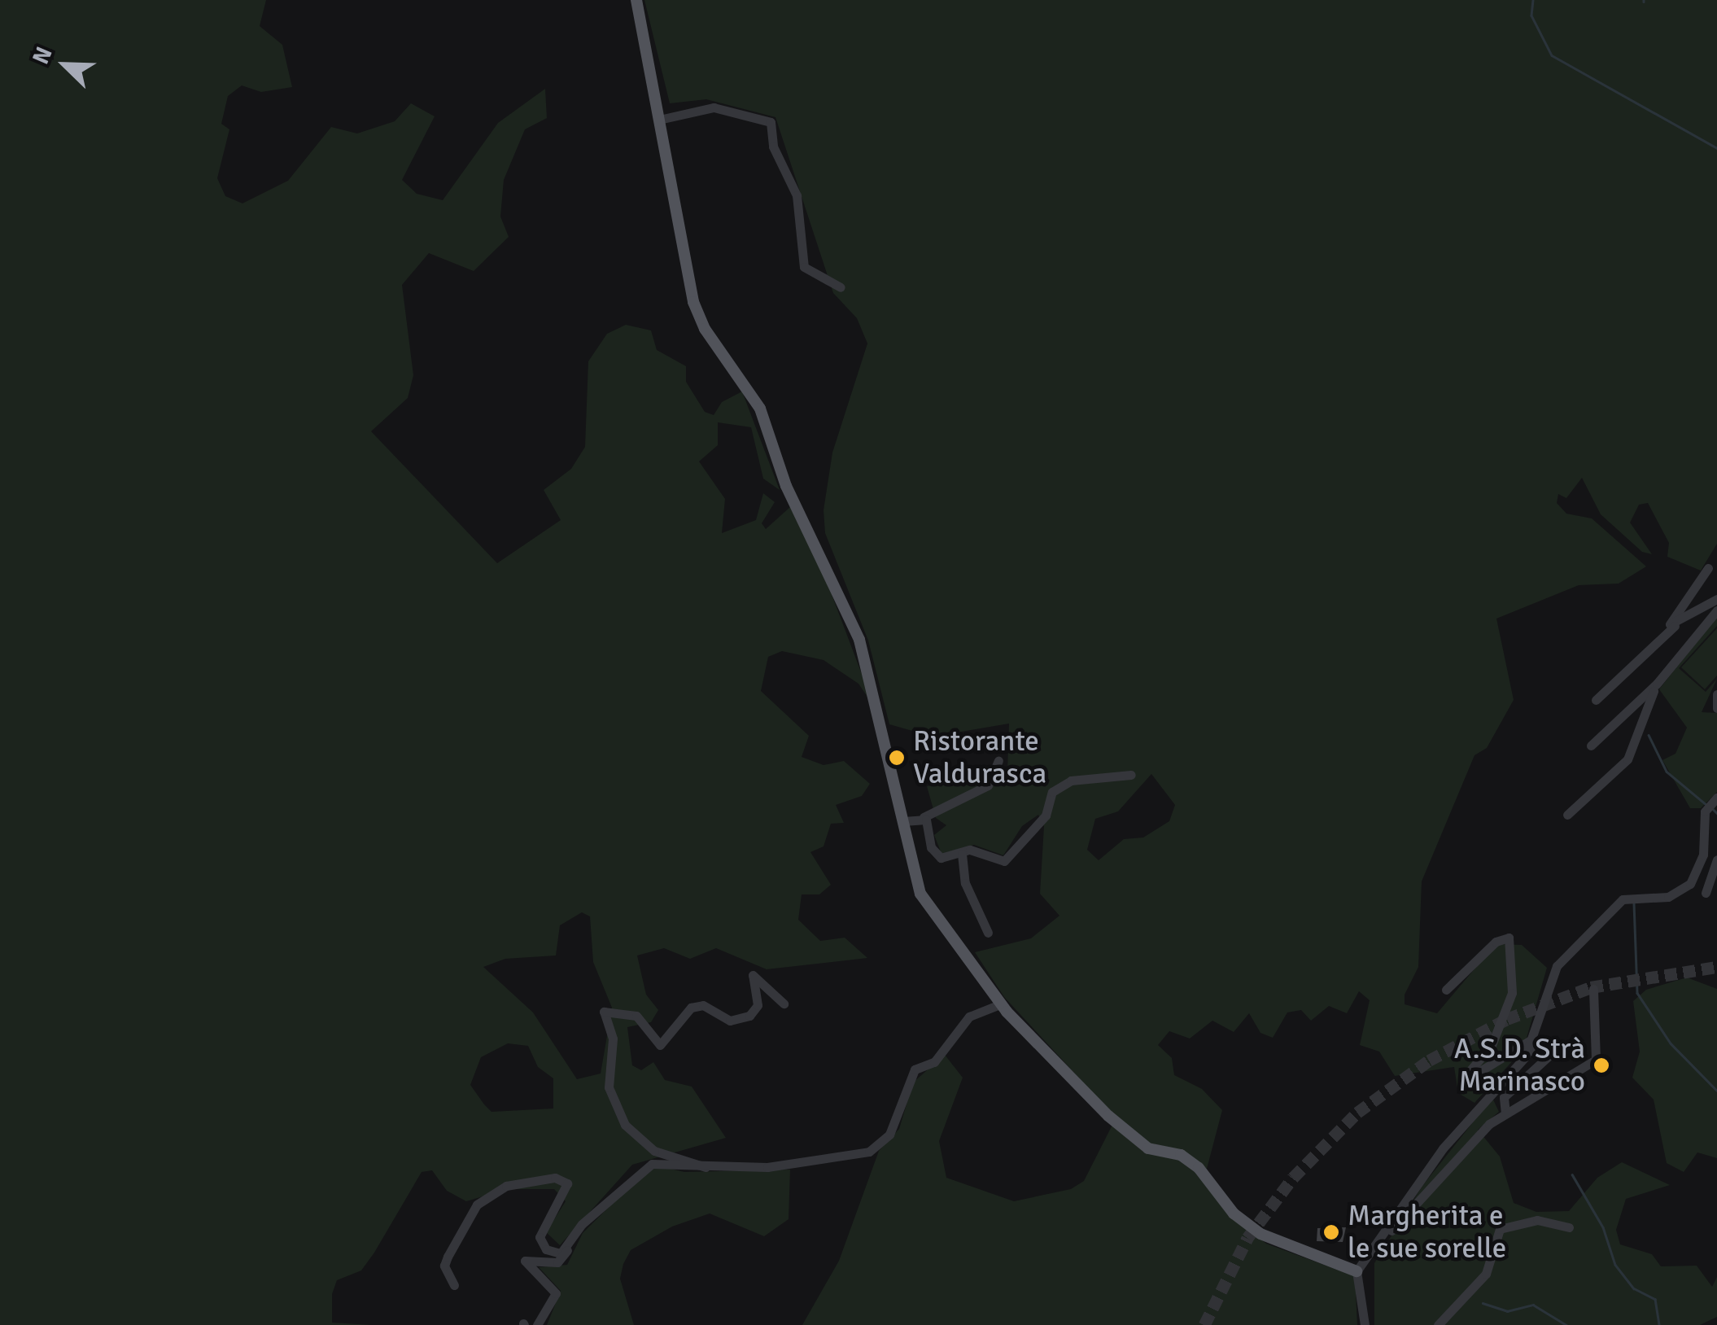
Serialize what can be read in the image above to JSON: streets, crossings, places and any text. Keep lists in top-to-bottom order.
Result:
{
  "places": ["Ristorante Valdurasca", "A.S.D. Strà Marinasco", "Margherita e le sue sorelle"],
  "north": "top left"
}
